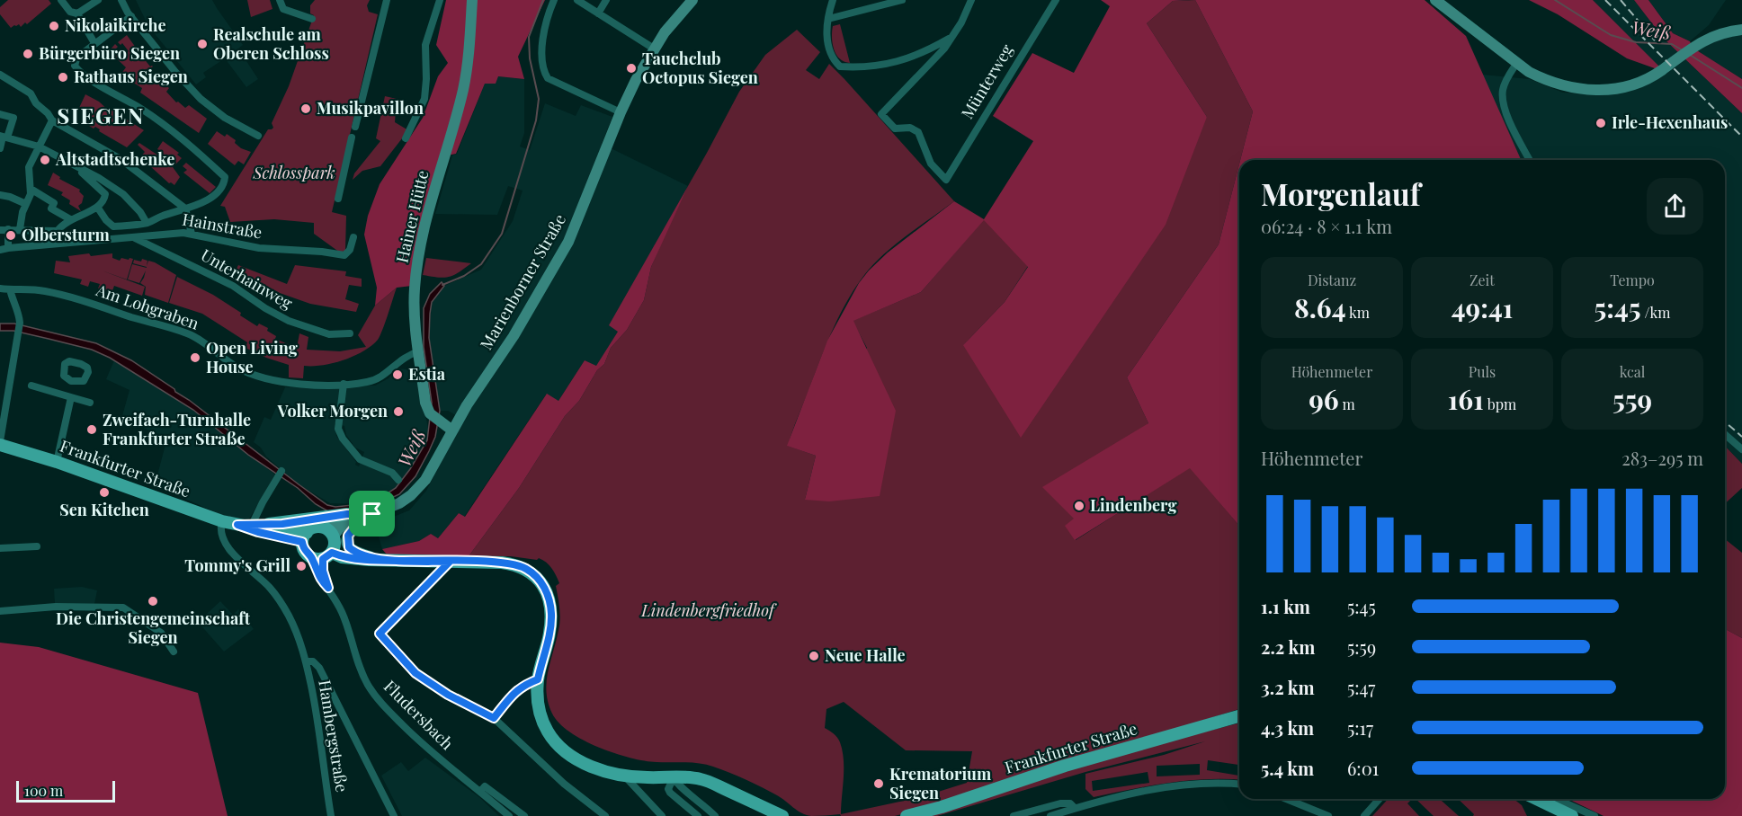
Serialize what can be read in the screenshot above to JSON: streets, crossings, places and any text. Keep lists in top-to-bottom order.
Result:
{
  "streets": {
    "main road": ["Hainer Hütte", "Marienborner Straße", "Frankfurter Straße"],
    "street": [
      "Münterweg",
      "Hainstraße",
      "Unterhainweg",
      "Am Lohgraben",
      "Fludersbach",
      "Hambergstraße"
    ]
  },
  "crossings": [
    ["Hainer Hütte", "Marienborner Straße"],
    ["Hainer Hütte", "Am Lohgraben"],
    ["Hainstraße", "Unterhainweg"],
    ["Marienborner Straße", "Frankfurter Straße"],
    ["Marienborner Straße", "Fludersbach"],
    ["Frankfurter Straße", "Fludersbach"],
    ["Frankfurter Straße", "Hambergstraße"]
  ],
  "districts": ["SIEGEN"],
  "water": ["Weiß"],
  "parks": ["Schlosspark", "Lindenbergfriedhof"],
  "places": [
    "Nikolaikirche",
    "Realschule am Oberen Schloss",
    "Bürgerbüro Siegen",
    "Tauchclub Octopus Siegen",
    "Rathaus Siegen",
    "Musikpavillon",
    "Irle-Hexenhaus",
    "Altstadtschenke",
    "Olbersturm",
    "Open Living House",
    "Estia",
    "Volker Morgen",
    "Zweifach-Turnhalle Frankfurter Straße",
    "Sen Kitchen",
    "Lindenberg",
    "Tommy's Grill",
    "Die Christengemeinschaft Siegen",
    "Neue Halle",
    "Krematorium Siegen"
  ],
  "scale_bar": "100 m",
  "page": {
    "heading": ["Morgenlauf", "06:24 · 8 × 1.1 km"],
    "stats": [
      ["Distanz", "8.64 km"],
      ["Zeit", "49:41"],
      ["Tempo", "5:45 /km"],
      ["Höhenmeter", "96 m"],
      ["Puls", "161 bpm"],
      ["kcal", "559"]
    ],
    "chart": ["Höhenmeter", "283–295 m"],
    "list": [
      {
        "name": "1.1 km",
        "note": "5:45"
      },
      {
        "name": "2.2 km",
        "note": "5:59"
      },
      {
        "name": "3.2 km",
        "note": "5:47"
      },
      {
        "name": "4.3 km",
        "note": "5:17"
      },
      {
        "name": "5.4 km",
        "note": "6:01"
      }
    ],
    "scale": "100 m"
  }
}
